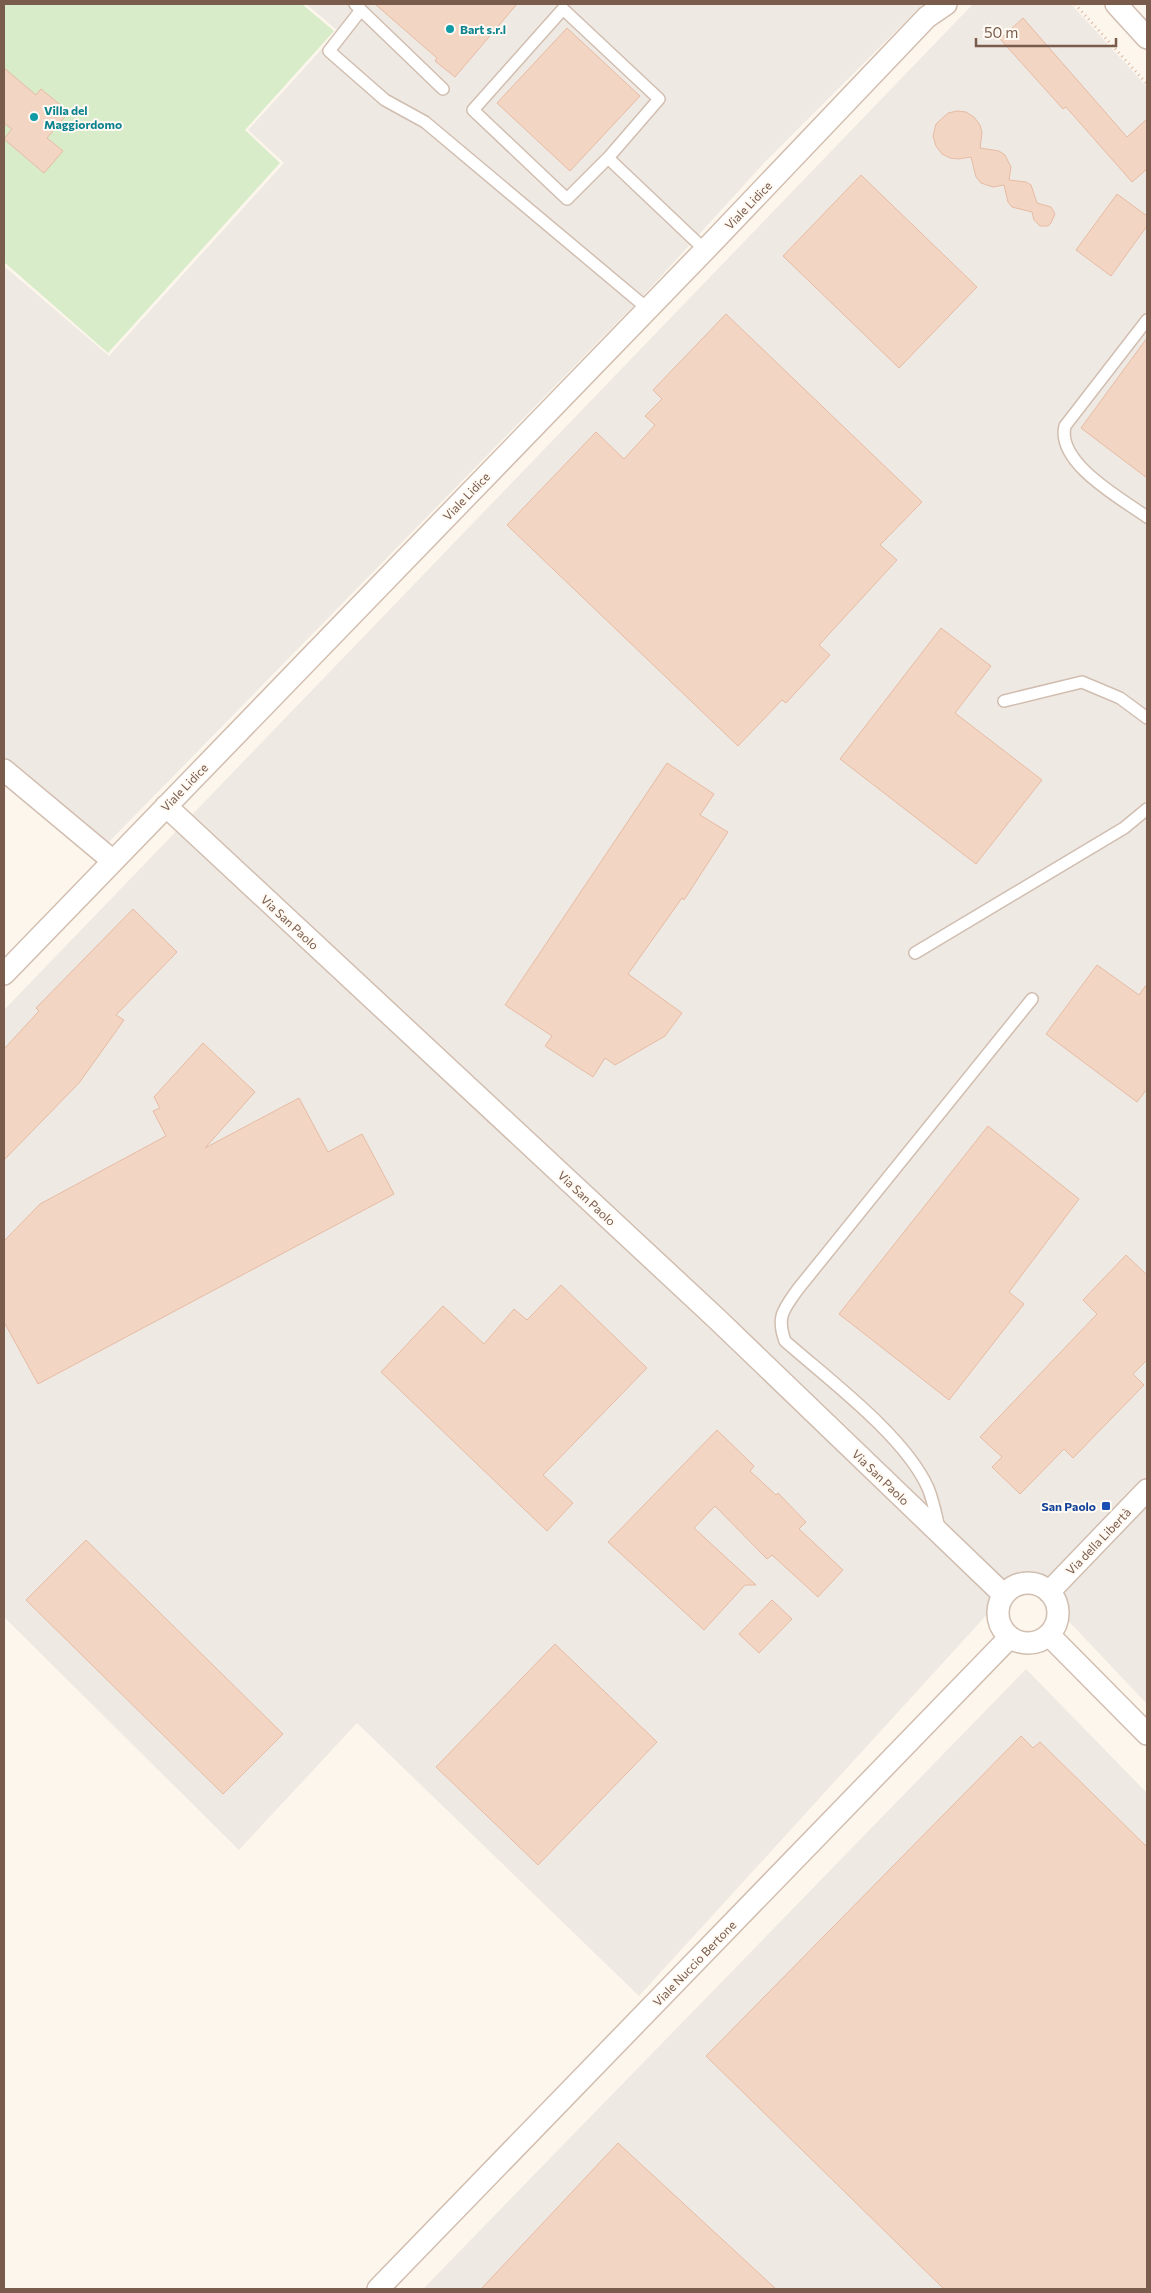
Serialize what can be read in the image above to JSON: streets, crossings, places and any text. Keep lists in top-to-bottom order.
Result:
{
  "streets": {
    "street": [
      "Viale Lidice",
      "Via San Paolo",
      "Via della Libertà",
      "Viale Nuccio Bertone"
    ]
  },
  "crossings": [
    ["Viale Lidice", "Via San Paolo"],
    ["Via San Paolo", "Via della Libertà"],
    ["Via San Paolo", "Viale Nuccio Bertone"],
    ["Via della Libertà", "Viale Nuccio Bertone"]
  ],
  "places": {
    "other": ["Bart s.r.l", "Villa del Maggiordomo"],
    "transit": ["San Paolo"]
  },
  "scale_bar": "50 m"
}
